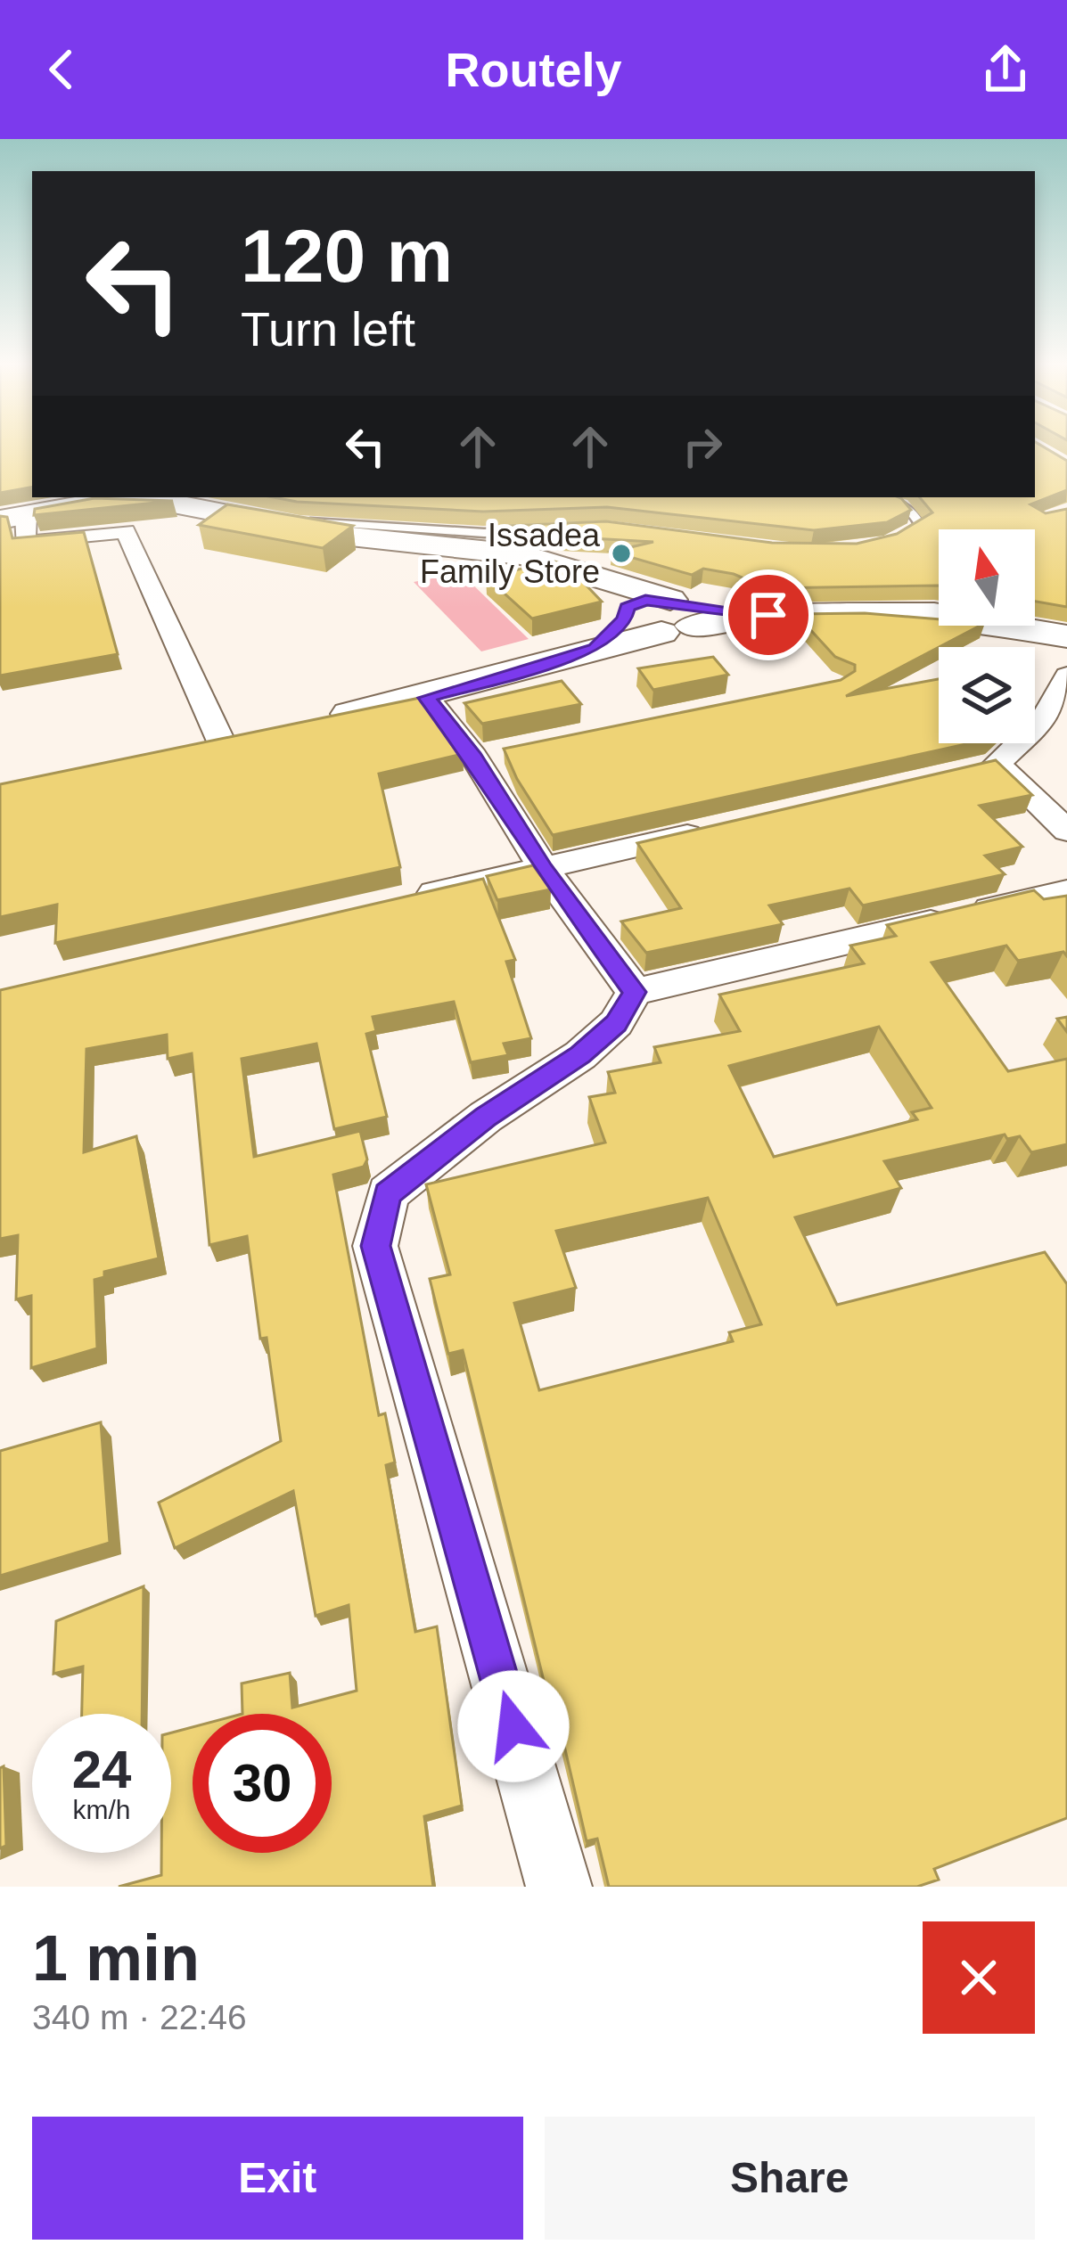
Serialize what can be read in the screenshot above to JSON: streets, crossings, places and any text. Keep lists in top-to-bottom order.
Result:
{
  "places": ["Issadea Family Store"],
  "north": "top",
  "page": {
    "header": "Routely",
    "turn": ["120 m", "Turn left"],
    "speed": "24 km/h",
    "limit": "30",
    "heading": ["1 min", "340 m · 22:46"],
    "buttons": ["Exit", "Share"]
  }
}
